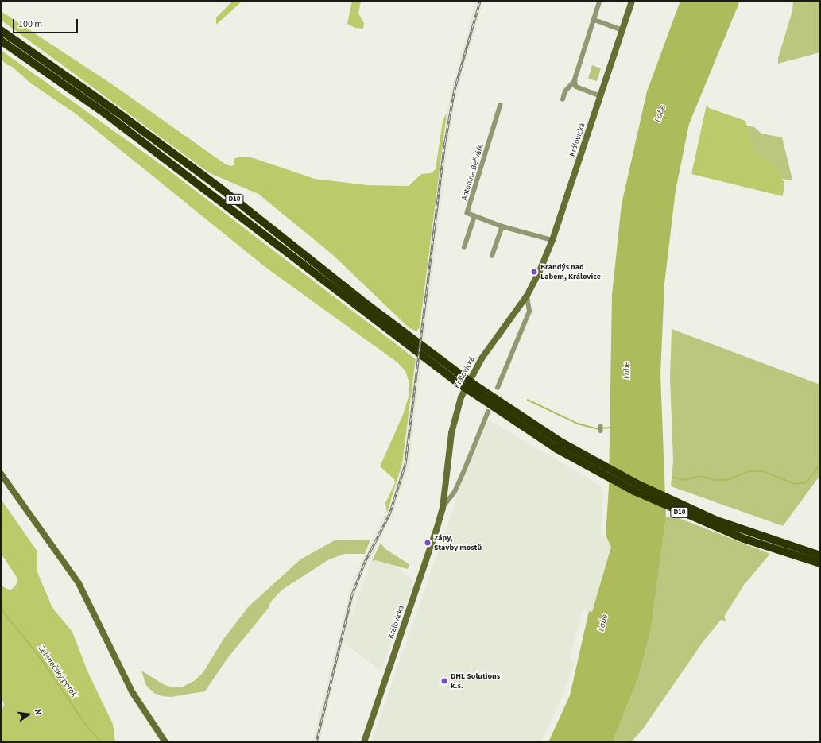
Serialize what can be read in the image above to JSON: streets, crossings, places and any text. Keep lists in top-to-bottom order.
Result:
{
  "streets": {
    "highway": ["D10"],
    "main road": ["Královická"],
    "street": ["Antonína Bečváře"]
  },
  "water": ["Labe", "Zelenečský potok"],
  "places": ["Brandýs nad Labem, Královice", "Zápy, Stavby mostů", "DHL Solutions k.s."],
  "scale_bar": "100 m",
  "north": "right"
}
